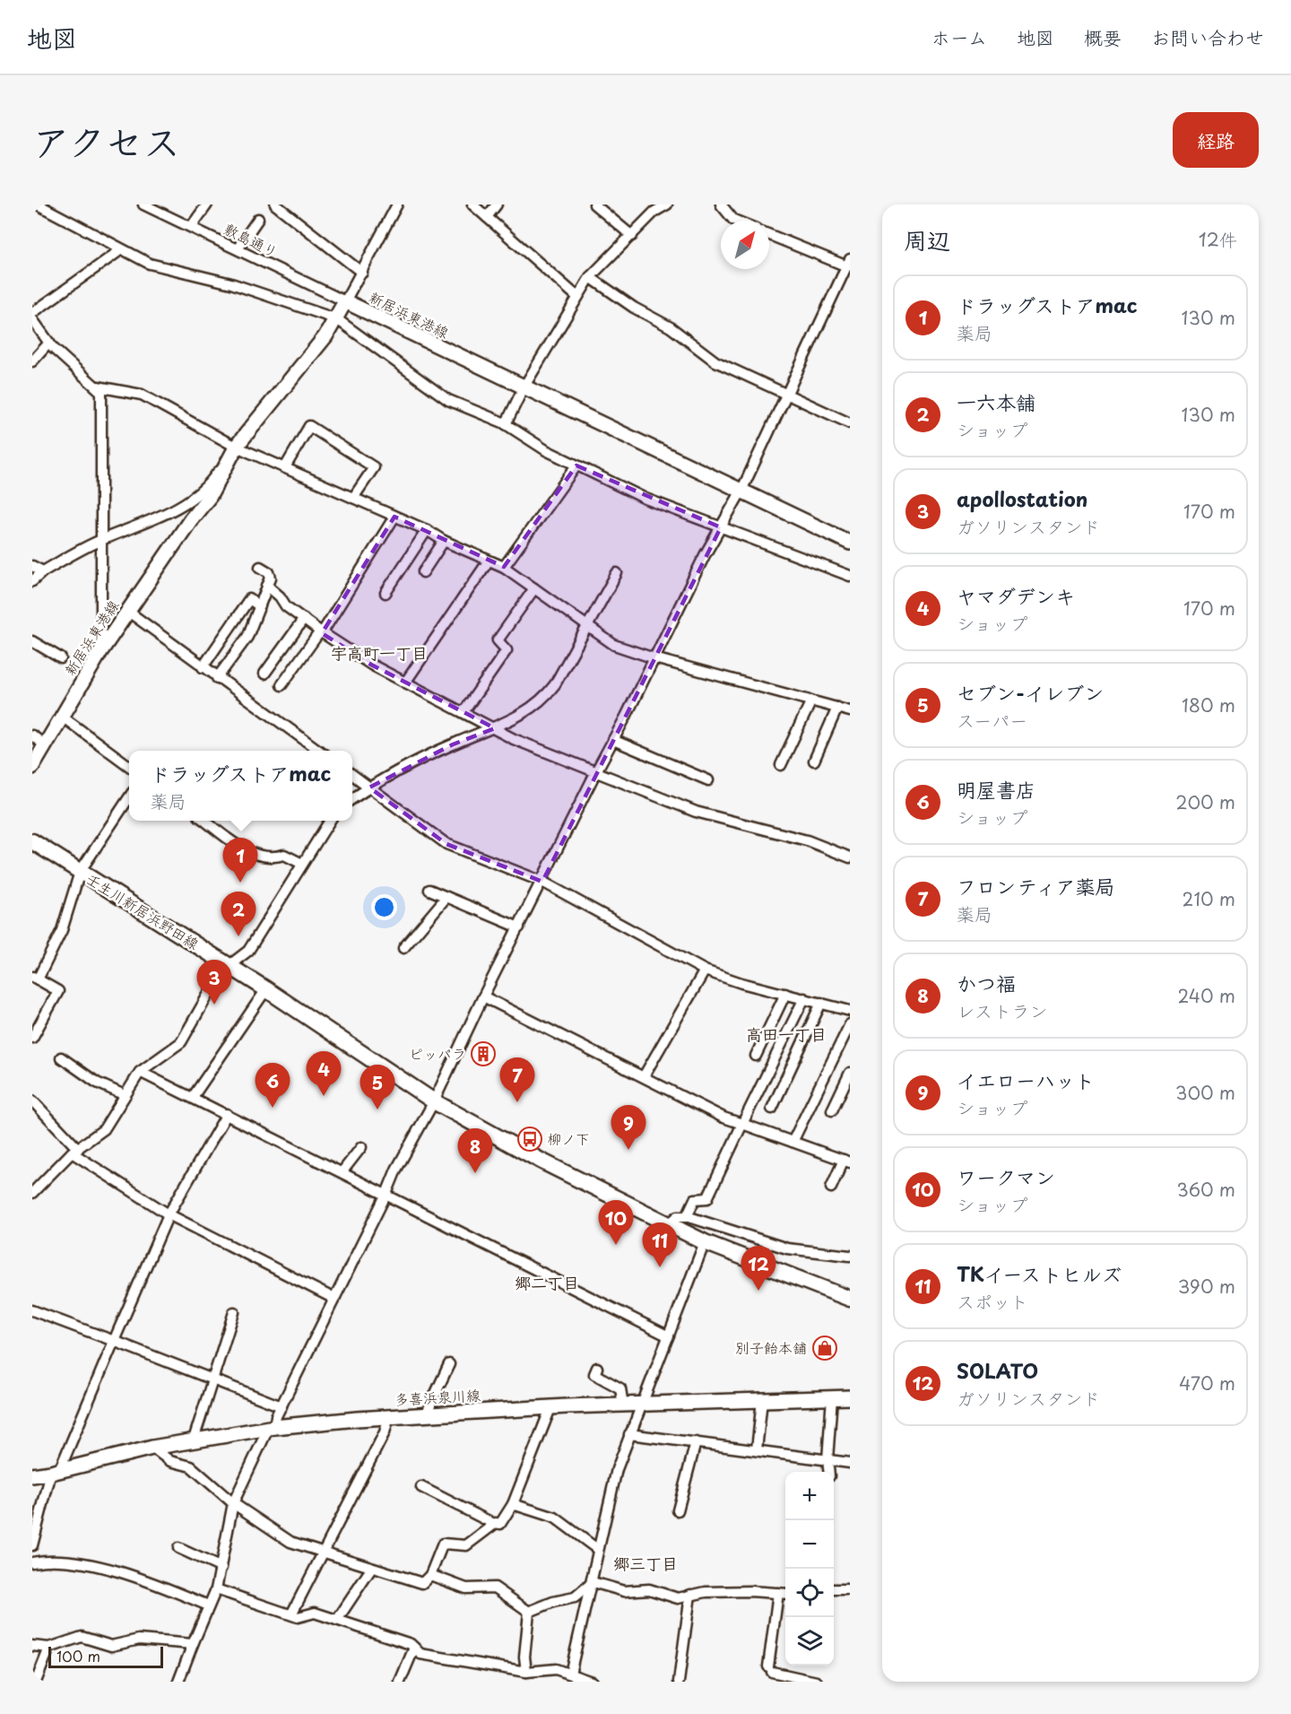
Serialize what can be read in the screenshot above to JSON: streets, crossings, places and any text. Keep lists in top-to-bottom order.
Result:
{
  "streets": {
    "main road": ["新居浜東港線", "壬生川新居浜野田線", "多喜浜泉川線"],
    "street": ["敷島通り"]
  },
  "crossings": [
    ["敷島通り", "新居浜東港線"]
  ],
  "districts": [
    "宇高町一丁目",
    "高田一丁目",
    "郷二丁目",
    "郷三丁目"
  ],
  "places": {
    "building": ["ピッパラ"],
    "bus stop": ["柳ノ下"],
    "shop": ["別子飴本舗"]
  },
  "scale_bar": "100 m",
  "north": "top right",
  "page": {
    "header": "地図",
    "nav": [
      "ホーム",
      "地図",
      "概要",
      "お問い合わせ"
    ],
    "title": "アクセス",
    "buttons": "経路",
    "heading": ["周辺", "12件"],
    "list": [
      {
        "mark": "1",
        "name": "ドラッグストアmac",
        "note": "薬局",
        "value": "130 m"
      },
      {
        "mark": "2",
        "name": "一六本舗",
        "note": "ショップ",
        "value": "130 m"
      },
      {
        "mark": "3",
        "name": "apollostation",
        "note": "ガソリンスタンド",
        "value": "170 m"
      },
      {
        "mark": "4",
        "name": "ヤマダデンキ",
        "note": "ショップ",
        "value": "170 m"
      },
      {
        "mark": "5",
        "name": "セブン-イレブン",
        "note": "スーパー",
        "value": "180 m"
      },
      {
        "mark": "6",
        "name": "明屋書店",
        "note": "ショップ",
        "value": "200 m"
      },
      {
        "mark": "7",
        "name": "フロンティア薬局",
        "note": "薬局",
        "value": "210 m"
      },
      {
        "mark": "8",
        "name": "かつ福",
        "note": "レストラン",
        "value": "240 m"
      },
      {
        "mark": "9",
        "name": "イエローハット",
        "note": "ショップ",
        "value": "300 m"
      },
      {
        "mark": "10",
        "name": "ワークマン",
        "note": "ショップ",
        "value": "360 m"
      },
      {
        "mark": "11",
        "name": "TKイーストヒルズ",
        "note": "スポット",
        "value": "390 m"
      },
      {
        "mark": "12",
        "name": "SOLATO",
        "note": "ガソリンスタンド",
        "value": "470 m"
      }
    ],
    "popup": ["ドラッグストアmac", "薬局"],
    "pins": [
      "1",
      "2",
      "3",
      "4",
      "7",
      "6",
      "5",
      "9",
      "8",
      "10",
      "11",
      "12"
    ],
    "map_buttons": ["+", "−"],
    "scale": "100 m"
  }
}
